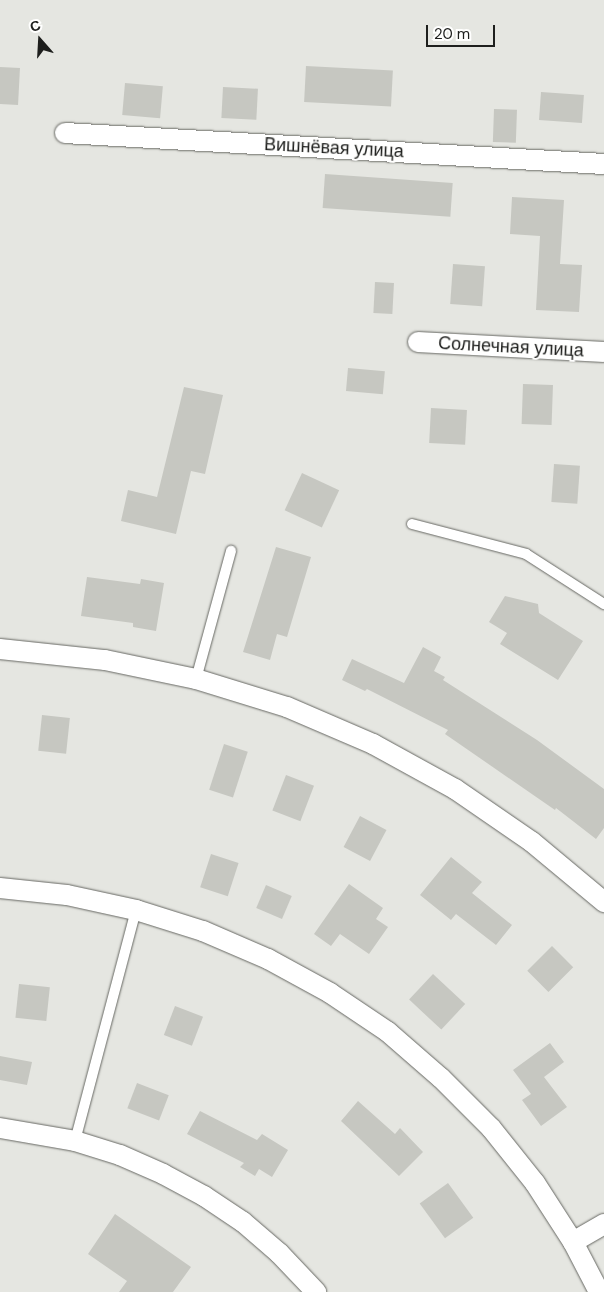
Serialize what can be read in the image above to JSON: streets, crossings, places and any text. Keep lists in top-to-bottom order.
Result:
{
  "streets": {
    "street": ["Вишнёвая улица", "Солнечная улица"]
  },
  "scale_bar": "20 m",
  "north": "top"
}
